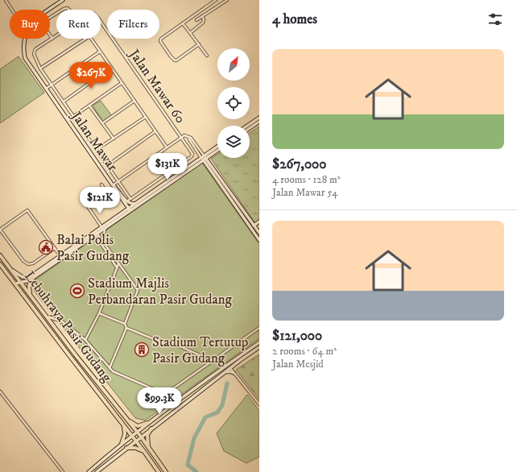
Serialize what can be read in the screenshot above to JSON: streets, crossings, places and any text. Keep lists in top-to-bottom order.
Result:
{
  "streets": {
    "main road": ["Jalan Mawar", "Lebuhraya Pasir Gudang"],
    "street": ["Jalan Mawar 60"]
  },
  "places": {
    "public building": ["Balai Polis Pasir Gudang"],
    "sports": ["Stadium Majlis Perbandaran Pasir Gudang"],
    "building": ["Stadium Tertutup Pasir Gudang"]
  },
  "north": "top right",
  "page": {
    "heading": "4 homes",
    "chip": ["Buy", "Rent", "Filters"],
    "list": [
      {
        "name": "$267,000",
        "note": "4 rooms · 128 m² · Jalan Mawar 54"
      },
      {
        "name": "$121,000",
        "note": "2 rooms · 64 m² · Jalan Mesjid"
      }
    ],
    "price": [
      "$267K",
      "$131K",
      "$121K",
      "$99.3K"
    ]
  }
}
